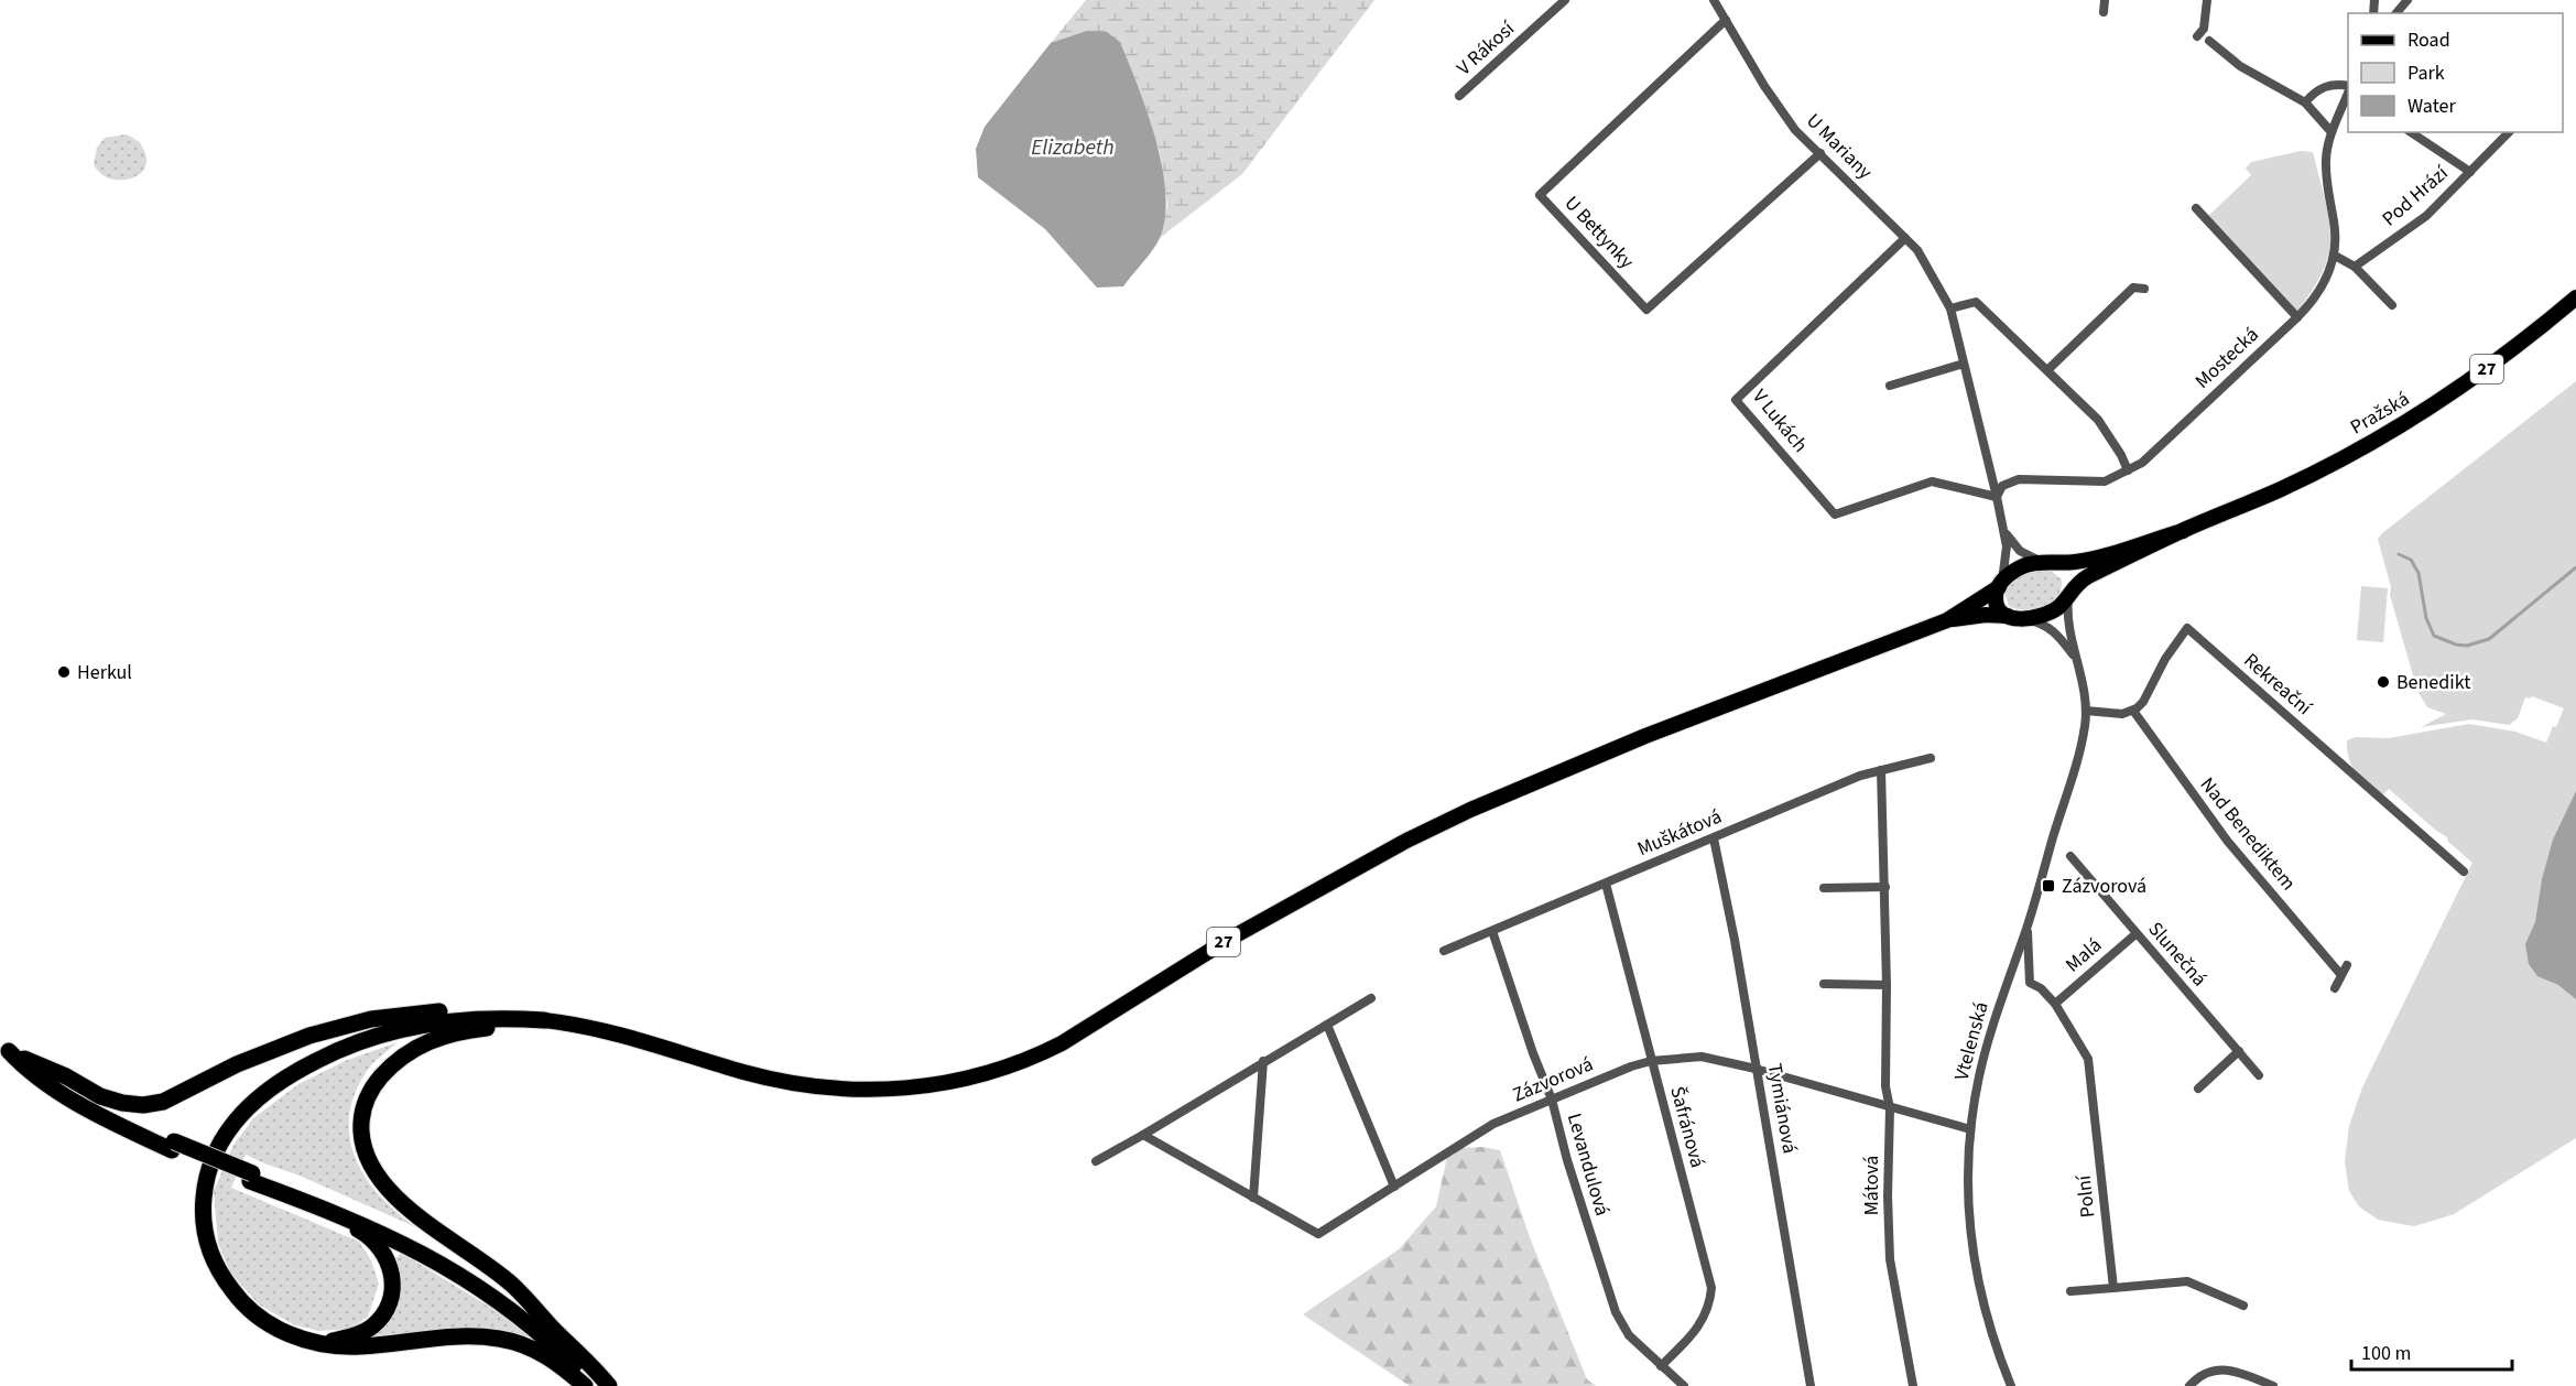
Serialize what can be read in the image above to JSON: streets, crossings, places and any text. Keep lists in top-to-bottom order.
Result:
{
  "streets": {
    "main road": ["27", "Pražská"],
    "street": [
      "V Rákosí",
      "U Mariany",
      "Pod Hrází",
      "U Bettynky",
      "Mostecká",
      "V Lukách",
      "Rekreační",
      "Muškátová",
      "Nad Benediktem",
      "Slunečná",
      "Malá",
      "Vtelenská",
      "Zázvorová",
      "Tymiánová",
      "Šafránová",
      "Levandulová",
      "Mátová",
      "Polní"
    ]
  },
  "crossings": [
    ["U Mariany", "U Bettynky"],
    ["U Mariany", "Mostecká"],
    ["U Mariany", "V Lukách"],
    ["Mostecká", "V Lukách"],
    ["27", "Pražská"],
    ["Pražská", "Vtelenská"],
    ["Rekreační", "Nad Benediktem"],
    ["Muškátová", "Tymiánová"],
    ["Muškátová", "Šafránová"],
    ["Muškátová", "Levandulová"],
    ["Muškátová", "Mátová"],
    ["Slunečná", "Malá"],
    ["Malá", "Polní"],
    ["Vtelenská", "Zázvorová"],
    ["Zázvorová", "Tymiánová"],
    ["Zázvorová", "Šafránová"],
    ["Zázvorová", "Levandulová"],
    ["Zázvorová", "Mátová"],
    ["Šafránová", "Levandulová"]
  ],
  "water": ["Elizabeth"],
  "places": {
    "other": ["Herkul", "Benedikt"],
    "transit": ["Zázvorová"]
  },
  "legend": ["Road", "Park", "Water"],
  "scale_bar": "100 m"
}
